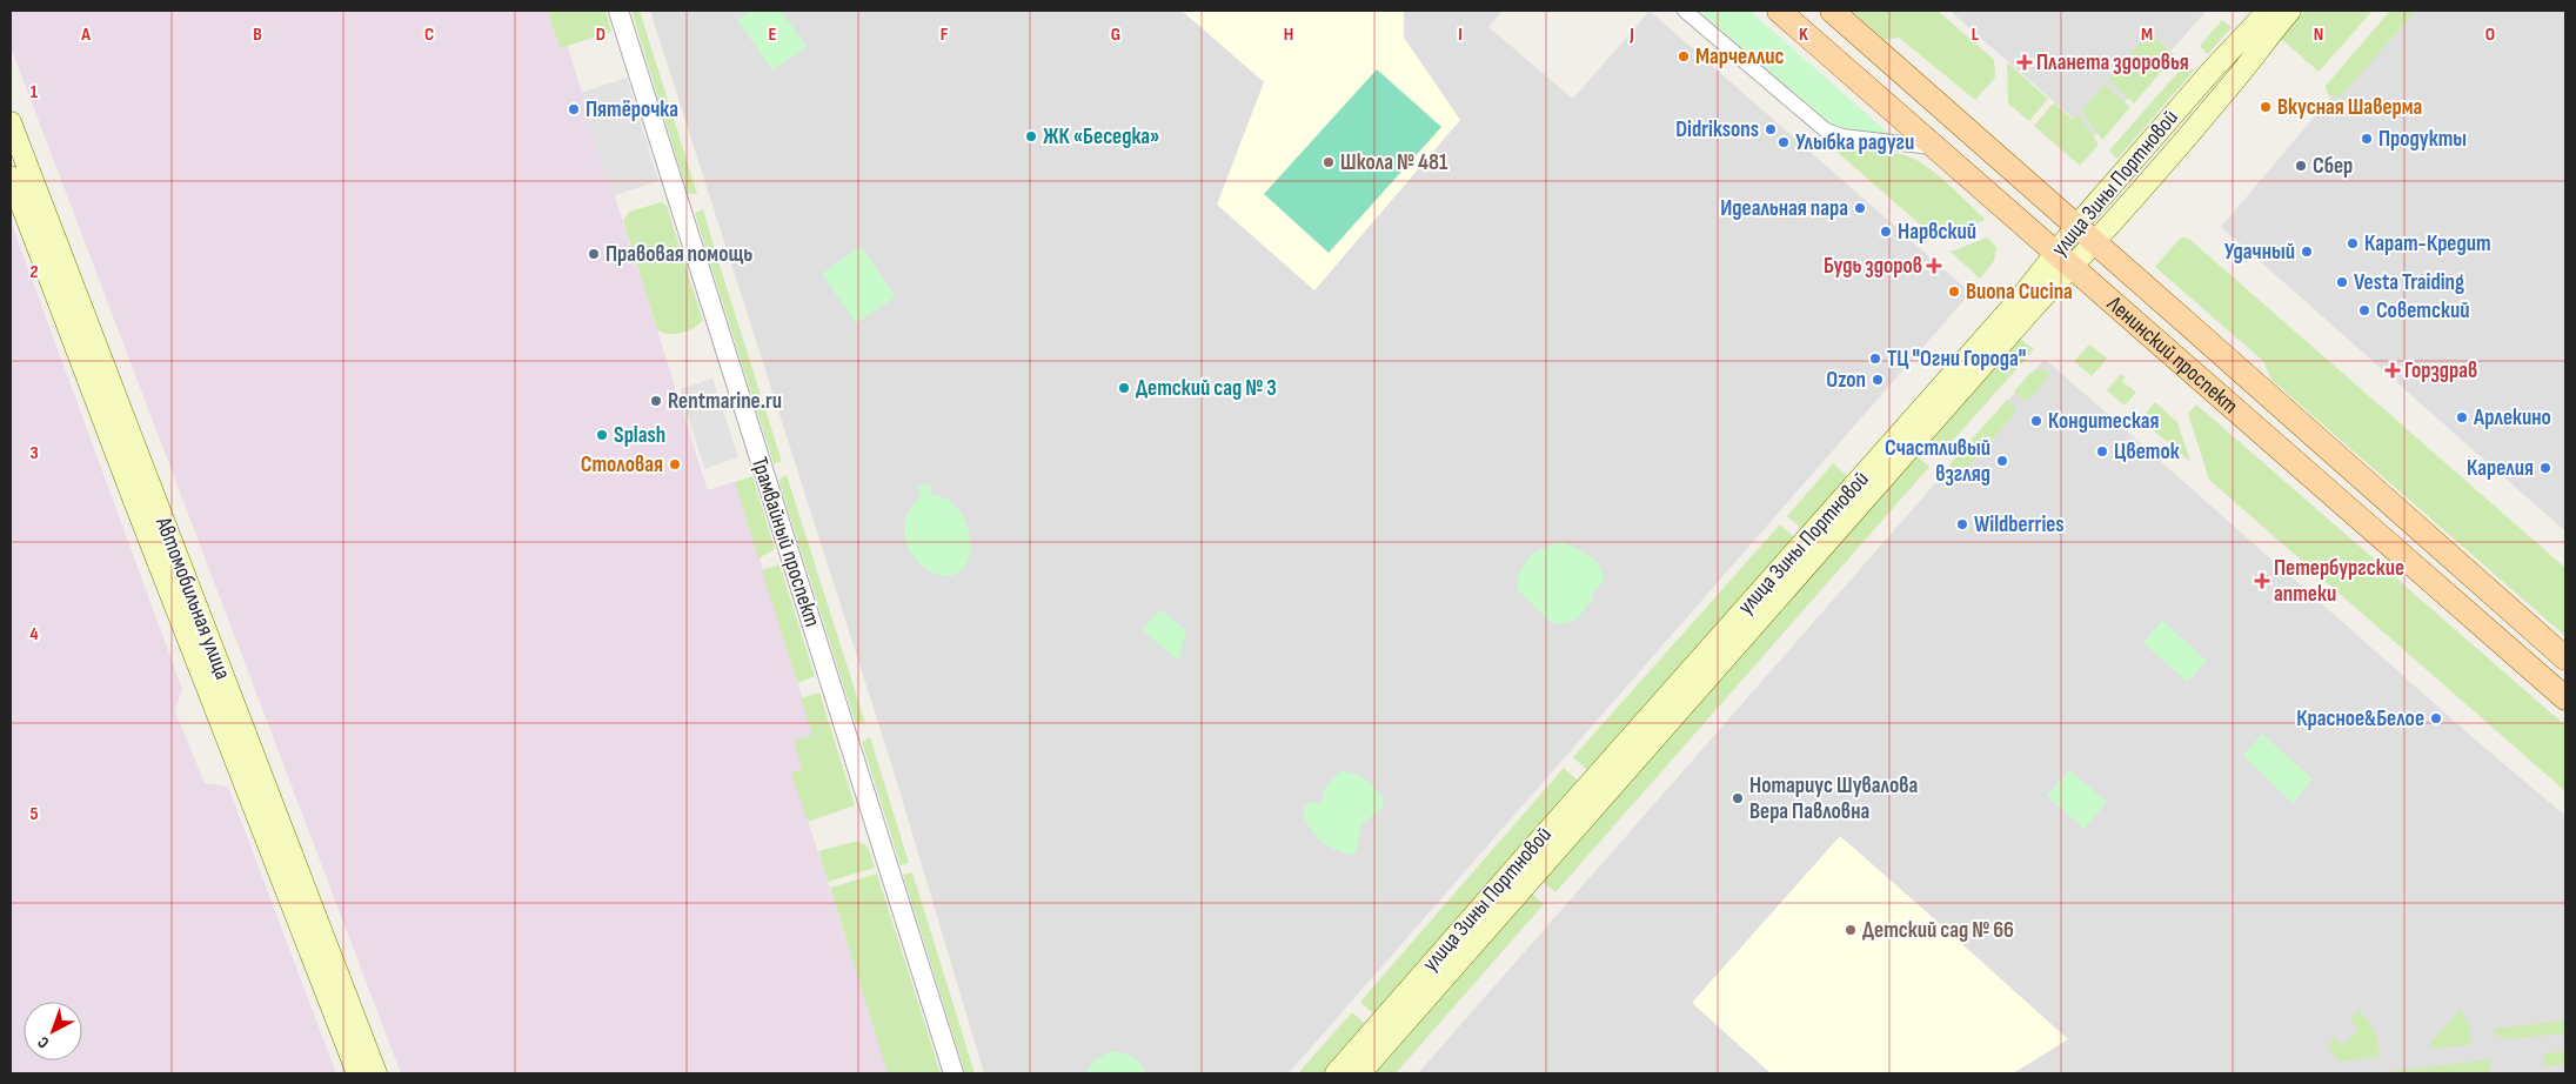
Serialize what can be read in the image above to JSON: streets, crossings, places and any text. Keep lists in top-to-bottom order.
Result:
{
  "streets": {
    "main road": ["улица Зины Портновой", "Ленинский проспект", "Автомобильная улица"],
    "street": ["Трамвайный проспект"]
  },
  "crossings": [
    ["улица Зины Портновой", "Ленинский проспект"]
  ],
  "places": {
    "other": [
      "Марчеллис",
      "Вкусная Шаверма",
      "Пятёрочка",
      "Didriksons",
      "ЖК «Беседка»",
      "Продукты",
      "Улыбка радуги",
      "Школа № 481",
      "Сбер",
      "Идеальная пара",
      "Нарвский",
      "Карат-Кредит",
      "Удачный",
      "Правовая помощь",
      "Vesta Traiding",
      "Buona Cucina",
      "Советский",
      "ТЦ \"Огни Города\"",
      "Ozon",
      "Детский сад № 3",
      "Rentmarine.ru",
      "Арлекино",
      "Кондитеская",
      "Splash",
      "Цветок",
      "Счастливый взгляд",
      "Столовая",
      "Карелия",
      "Wildberries",
      "Красное&Белое",
      "Нотариус Шувалова Вера Павловна",
      "Детский сад № 66"
    ],
    "health": [
      "Планета здоровья",
      "Будь здоров",
      "Горздрав",
      "Петербургские аптеки"
    ]
  },
  "north": "bottom left",
  "grid": {
    "columns": [
      "A",
      "B",
      "C",
      "D",
      "E",
      "F",
      "G",
      "H",
      "I",
      "J",
      "K",
      "L",
      "M",
      "N",
      "O"
    ],
    "rows": [
      "1",
      "2",
      "3",
      "4",
      "5"
    ]
  }
}
